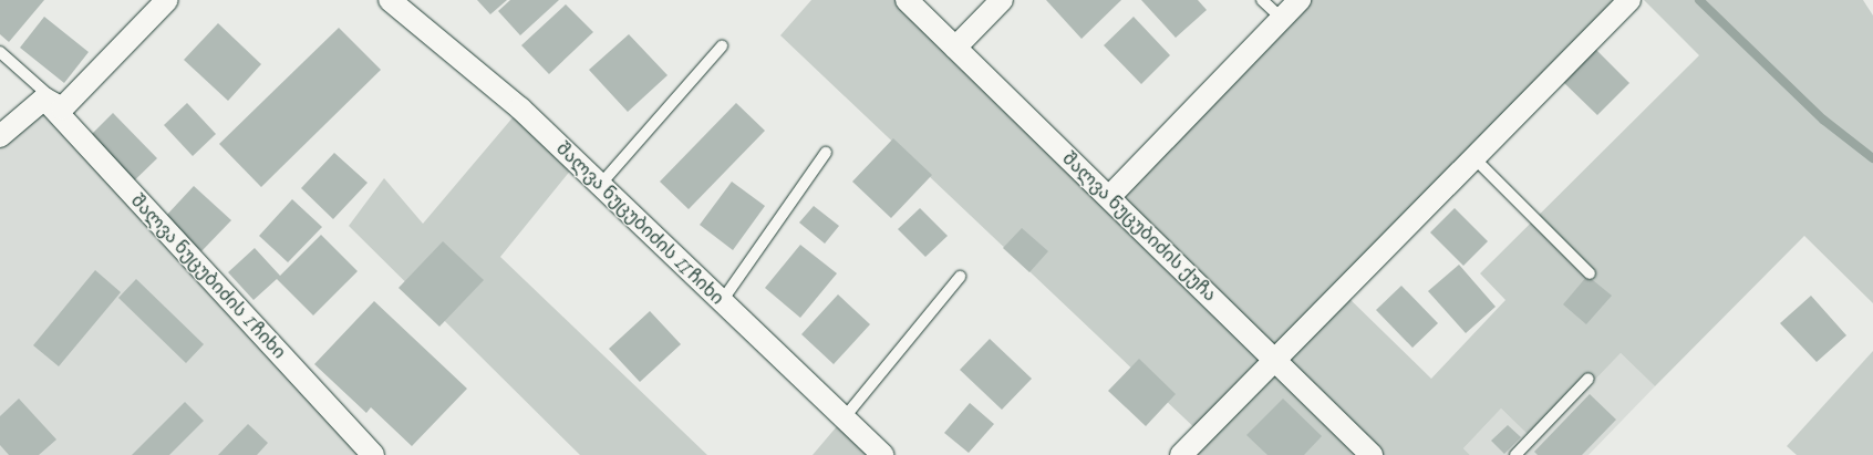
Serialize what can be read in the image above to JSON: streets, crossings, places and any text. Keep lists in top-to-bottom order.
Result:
{
  "streets": {
    "street": ["შალვა ნუცუბიძის II ჩიხი", "შალვა ნუცუბიძის ქუჩა", "შალვა ნუცუბიძის I ჩიხი"]
  }
}
